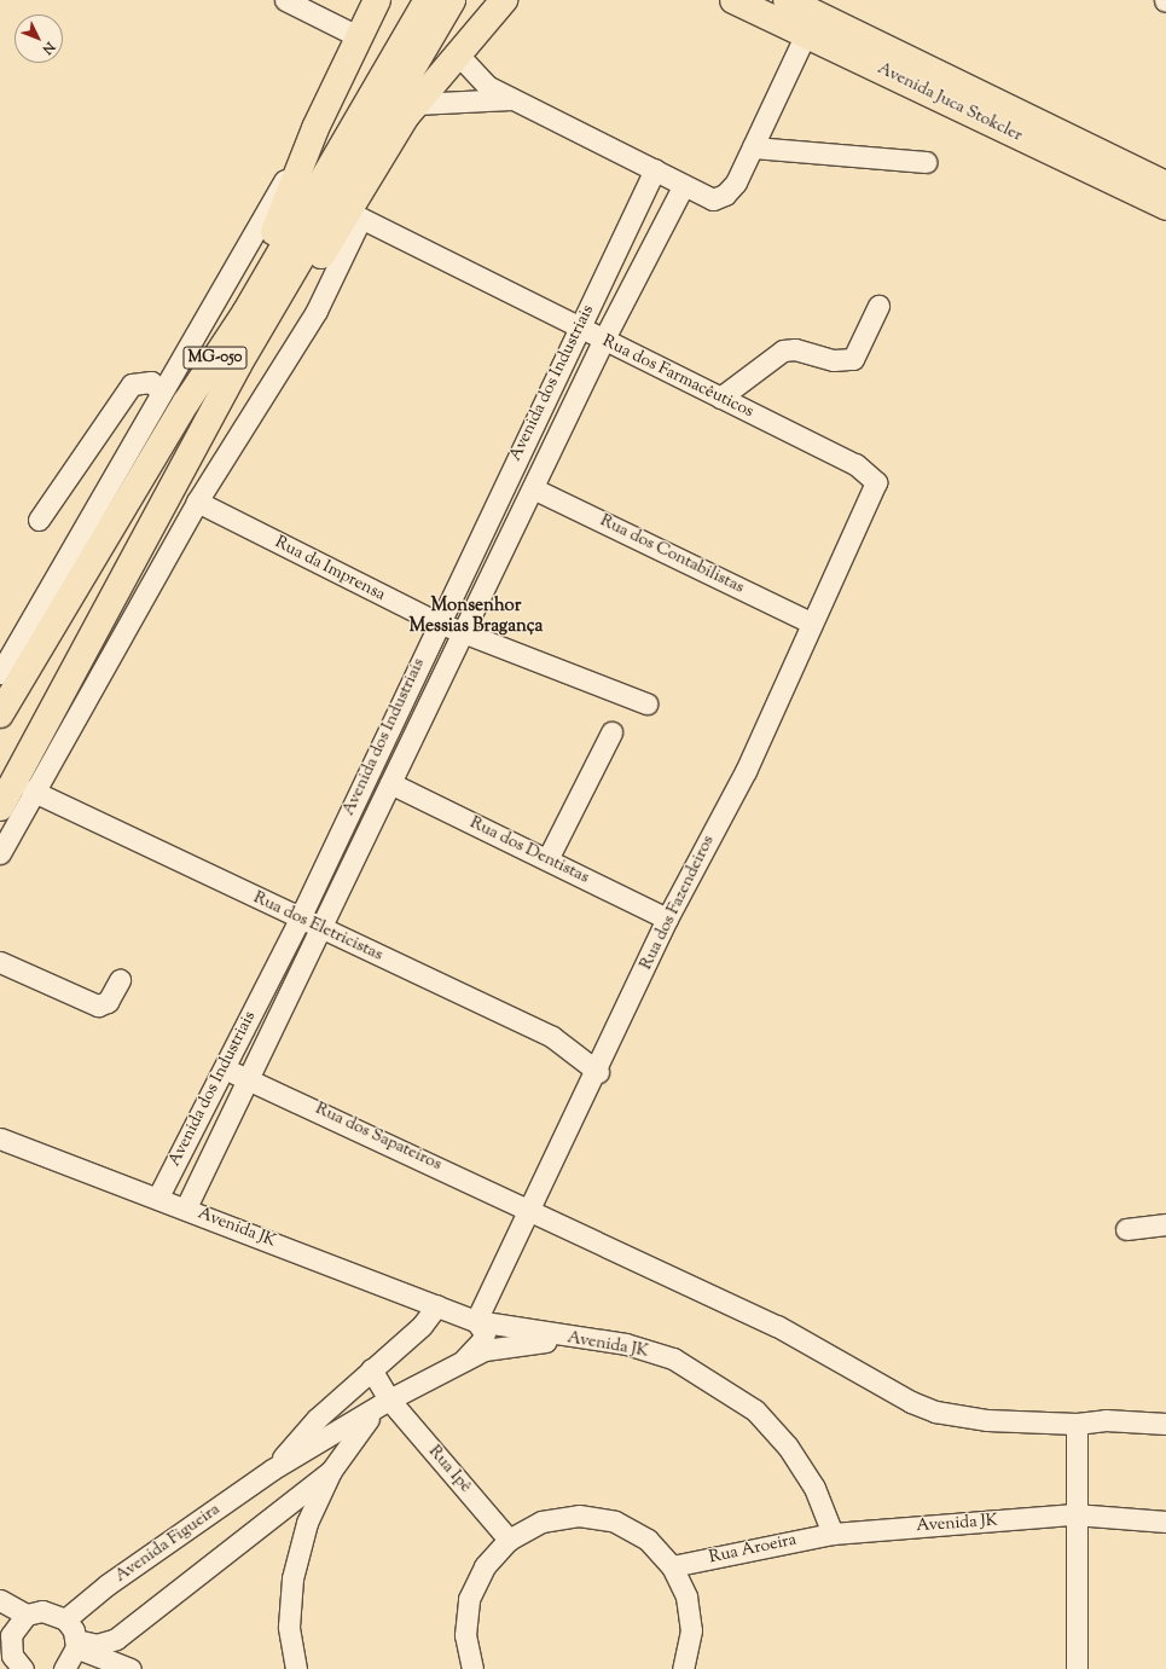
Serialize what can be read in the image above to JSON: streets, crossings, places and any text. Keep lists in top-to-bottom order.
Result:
{
  "streets": {
    "main road": ["Avenida Juca Stokcler", "MG-050"],
    "street": [
      "Rua dos Farmacêuticos",
      "Avenida dos Industriais",
      "Rua dos Contabilistas",
      "Rua da Imprensa",
      "Rua dos Dentistas",
      "Rua dos Fazendeiros",
      "Rua dos Eletricistas",
      "Rua dos Sapateiros",
      "Avenida JK",
      "Rua Ipê",
      "Avenida Figueira",
      "Rua Aroeira"
    ]
  },
  "crossings": [
    ["Rua dos Farmacêuticos", "Avenida dos Industriais"],
    ["Rua dos Farmacêuticos", "Rua dos Fazendeiros"],
    ["Avenida dos Industriais", "Rua dos Contabilistas"],
    ["Avenida dos Industriais", "Rua da Imprensa"],
    ["Avenida dos Industriais", "Rua dos Dentistas"],
    ["Avenida dos Industriais", "Rua dos Eletricistas"],
    ["Avenida dos Industriais", "Rua dos Sapateiros"],
    ["Avenida dos Industriais", "Avenida JK"],
    ["Rua dos Contabilistas", "Rua dos Fazendeiros"],
    ["Rua dos Dentistas", "Rua dos Fazendeiros"],
    ["Rua dos Fazendeiros", "Rua dos Eletricistas"],
    ["Rua dos Fazendeiros", "Rua dos Sapateiros"],
    ["Rua dos Fazendeiros", "Avenida JK"],
    ["Avenida JK", "Avenida Figueira"],
    ["Avenida JK", "Rua Aroeira"],
    ["Rua Ipê", "Avenida Figueira"]
  ],
  "districts": ["Monsenhor Messias Bragança"],
  "north": "bottom right"
}
